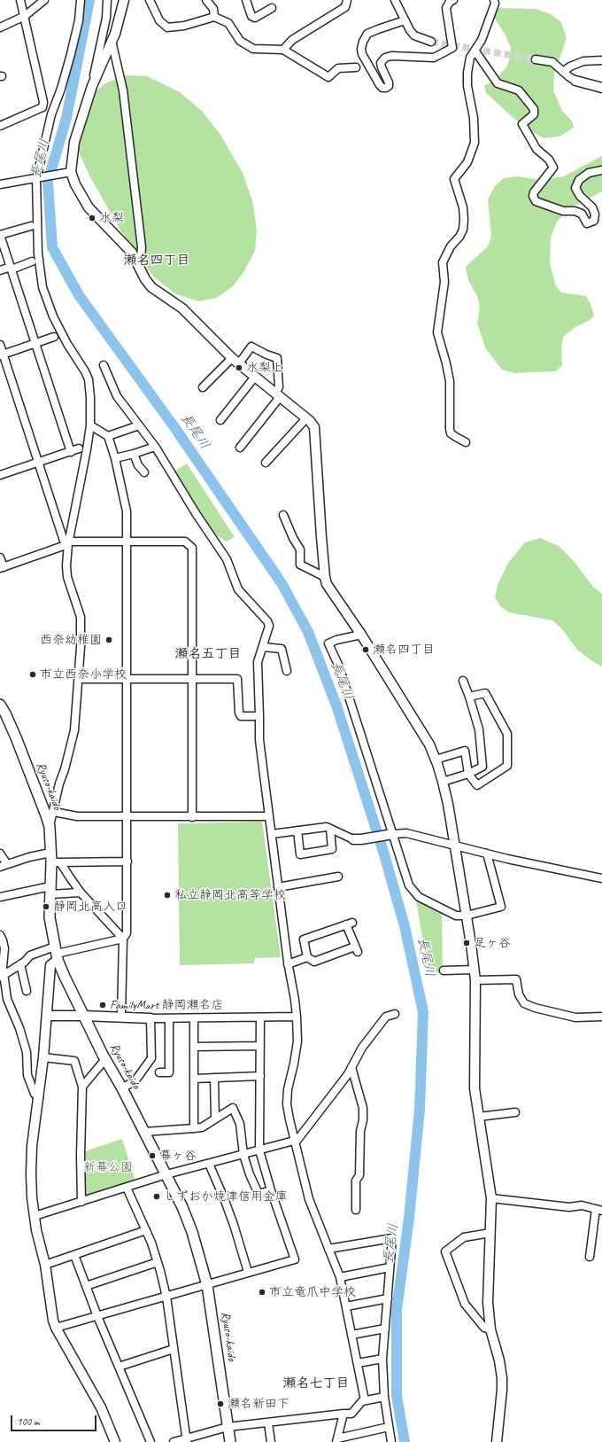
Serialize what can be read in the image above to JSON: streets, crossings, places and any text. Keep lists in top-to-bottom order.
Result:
{
  "streets": {
    "main road": ["Ryuso-kaido"]
  },
  "districts": ["瀬名四丁目", "瀬名五丁目", "瀬名七丁目"],
  "water": ["長尾川"],
  "parks": ["新幕公園"],
  "places": [
    "水梨",
    "水梨上",
    "西奈幼稚園",
    "瀬名四丁目",
    "市立西奈小学校",
    "私立静岡北高等学校",
    "静岡北高入口",
    "足ヶ谷",
    "FamilyMart 静岡瀬名店",
    "幕ヶ谷",
    "しずおか焼津信用金庫",
    "市立竜爪中学校",
    "瀬名新田下"
  ],
  "scale_bar": "100 m"
}
